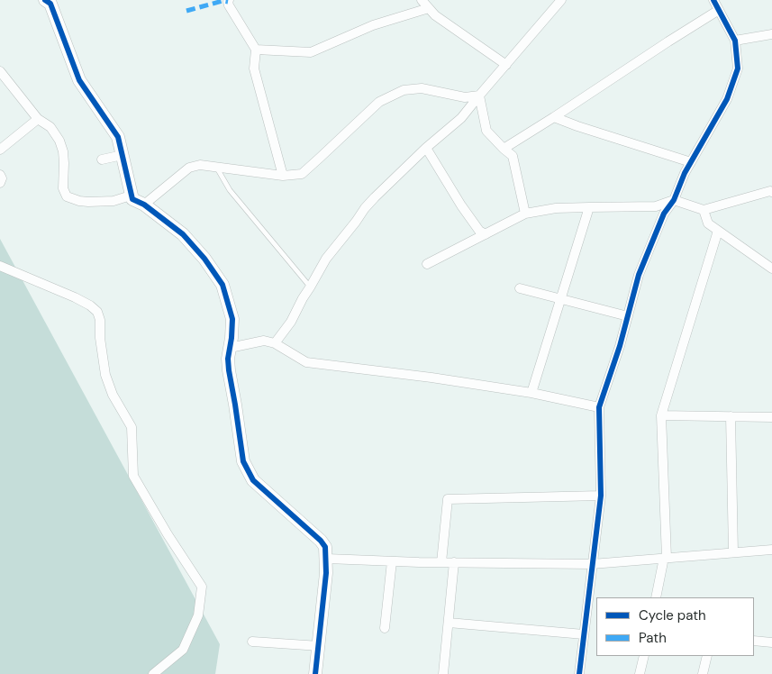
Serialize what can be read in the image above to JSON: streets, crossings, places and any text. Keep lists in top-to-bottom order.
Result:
{
  "legend": ["Cycle path", "Path"]
}
